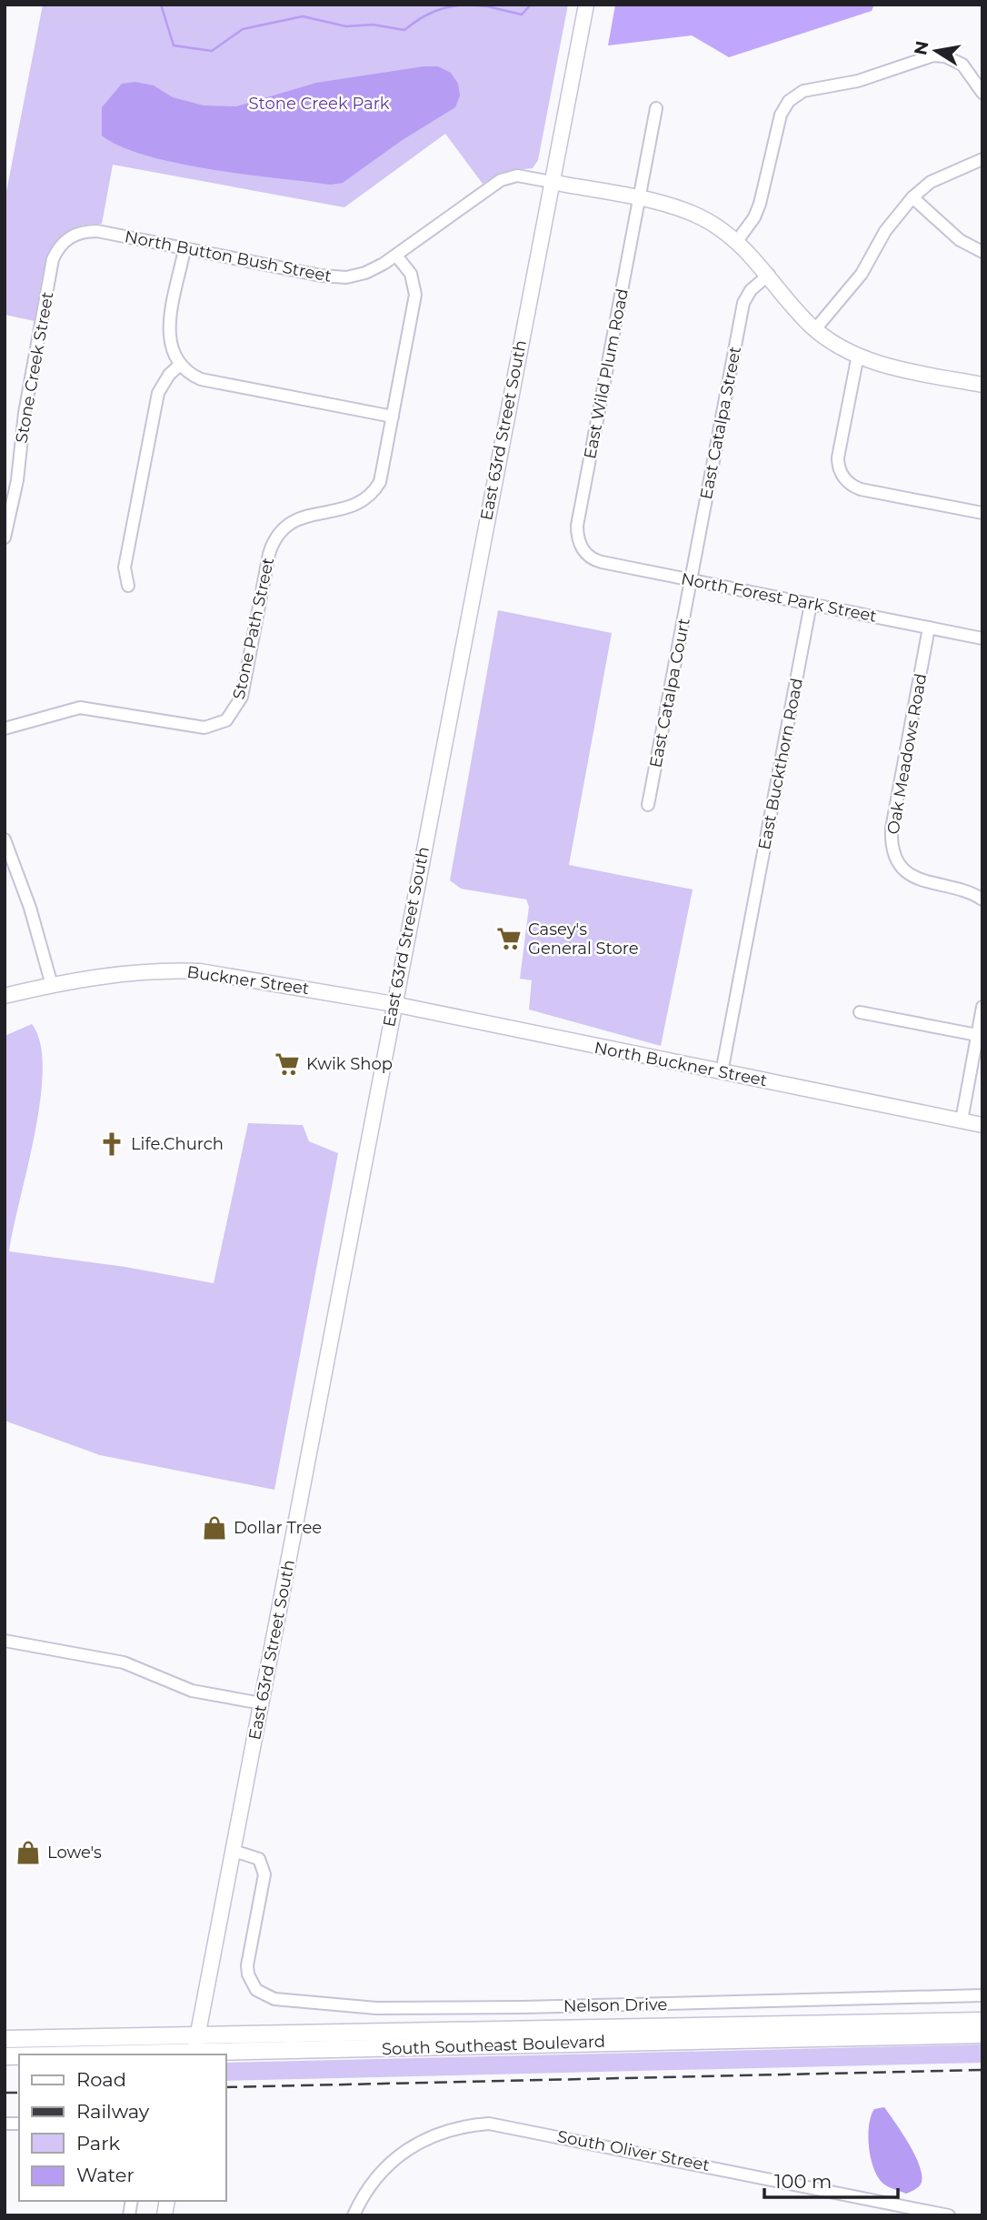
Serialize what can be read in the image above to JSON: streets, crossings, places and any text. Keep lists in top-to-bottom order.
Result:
{
  "streets": {
    "main road": [
      "East 63rd Street South",
      "Buckner Street",
      "North Buckner Street",
      "South Southeast Boulevard"
    ],
    "street": [
      "North Button Bush Street",
      "Stone Creek Street",
      "East Wild Plum Road",
      "East Catalpa Street",
      "North Forest Park Street",
      "Stone Path Street",
      "East Catalpa Court",
      "Oak Meadows Road",
      "East Buckthorn Road",
      "Nelson Drive",
      "South Oliver Street"
    ]
  },
  "crossings": [
    ["North Button Bush Street", "Stone Creek Street"],
    ["North Button Bush Street", "East 63rd Street South"],
    ["North Button Bush Street", "Stone Path Street"],
    ["East Wild Plum Road", "North Forest Park Street"],
    ["East Catalpa Street", "North Forest Park Street"],
    ["East Catalpa Street", "East Catalpa Court"],
    ["East 63rd Street South", "Buckner Street"],
    ["East 63rd Street South", "North Buckner Street"],
    ["East 63rd Street South", "Nelson Drive"],
    ["East 63rd Street South", "South Southeast Boulevard"],
    ["North Forest Park Street", "East Catalpa Court"],
    ["North Forest Park Street", "Oak Meadows Road"],
    ["North Forest Park Street", "East Buckthorn Road"],
    ["East Buckthorn Road", "North Buckner Street"],
    ["Buckner Street", "North Buckner Street"]
  ],
  "parks": ["Stone Creek Park"],
  "places": {
    "supermarket": ["Casey's General Store", "Kwik Shop"],
    "church": ["Life.Church"],
    "shop": ["Dollar Tree", "Lowe's"]
  },
  "legend": [
    "Road",
    "Railway",
    "Park",
    "Water"
  ],
  "scale_bar": "100 m",
  "north": "left"
}
